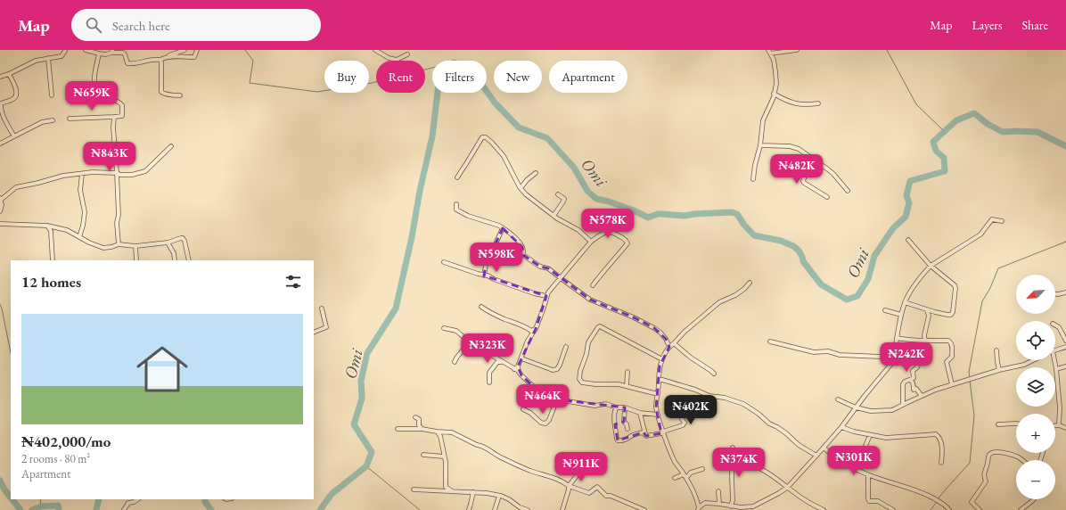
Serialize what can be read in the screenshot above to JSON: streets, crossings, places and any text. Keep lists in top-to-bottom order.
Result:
{
  "water": ["Omi"],
  "north": "bottom left",
  "page": {
    "header": "Map",
    "search": "Search here",
    "nav": ["Map", "Layers", "Share"],
    "chip": [
      "Buy",
      "Rent",
      "Filters",
      "New",
      "Apartment"
    ],
    "price": [
      "₦659K",
      "₦843K",
      "₦482K",
      "₦578K",
      "₦598K",
      "₦323K",
      "₦242K",
      "₦464K",
      "₦402K",
      "₦301K",
      "₦374K",
      "₦911K"
    ],
    "heading": "12 homes",
    "map_buttons": ["+", "−"],
    "list": [
      {
        "name": "₦402,000/mo",
        "note": "2 rooms · 80 m² · Apartment"
      }
    ]
  }
}
